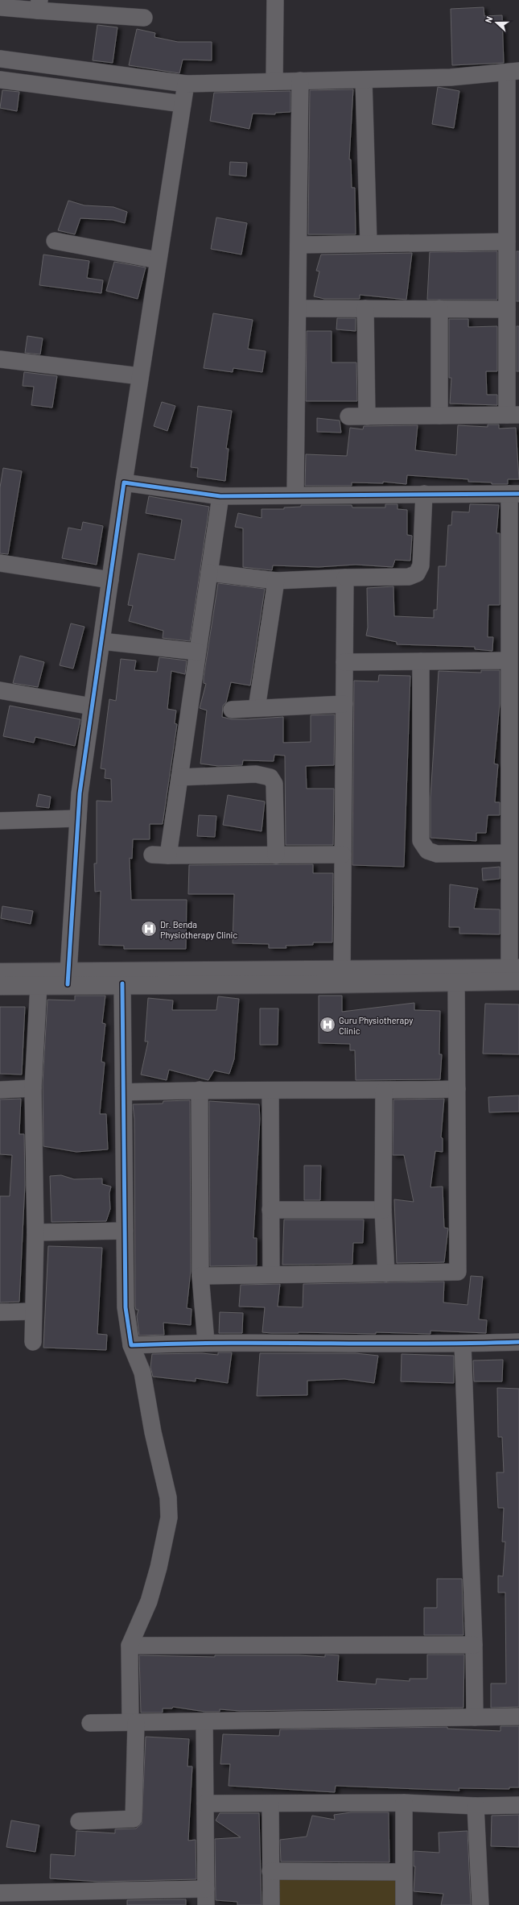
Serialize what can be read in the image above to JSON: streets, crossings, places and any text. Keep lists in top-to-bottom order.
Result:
{
  "places": {
    "hospital": ["Dr. Benda Physiotherapy Clinic", "Guru Physiotherapy Clinic"]
  },
  "north": "left"
}
